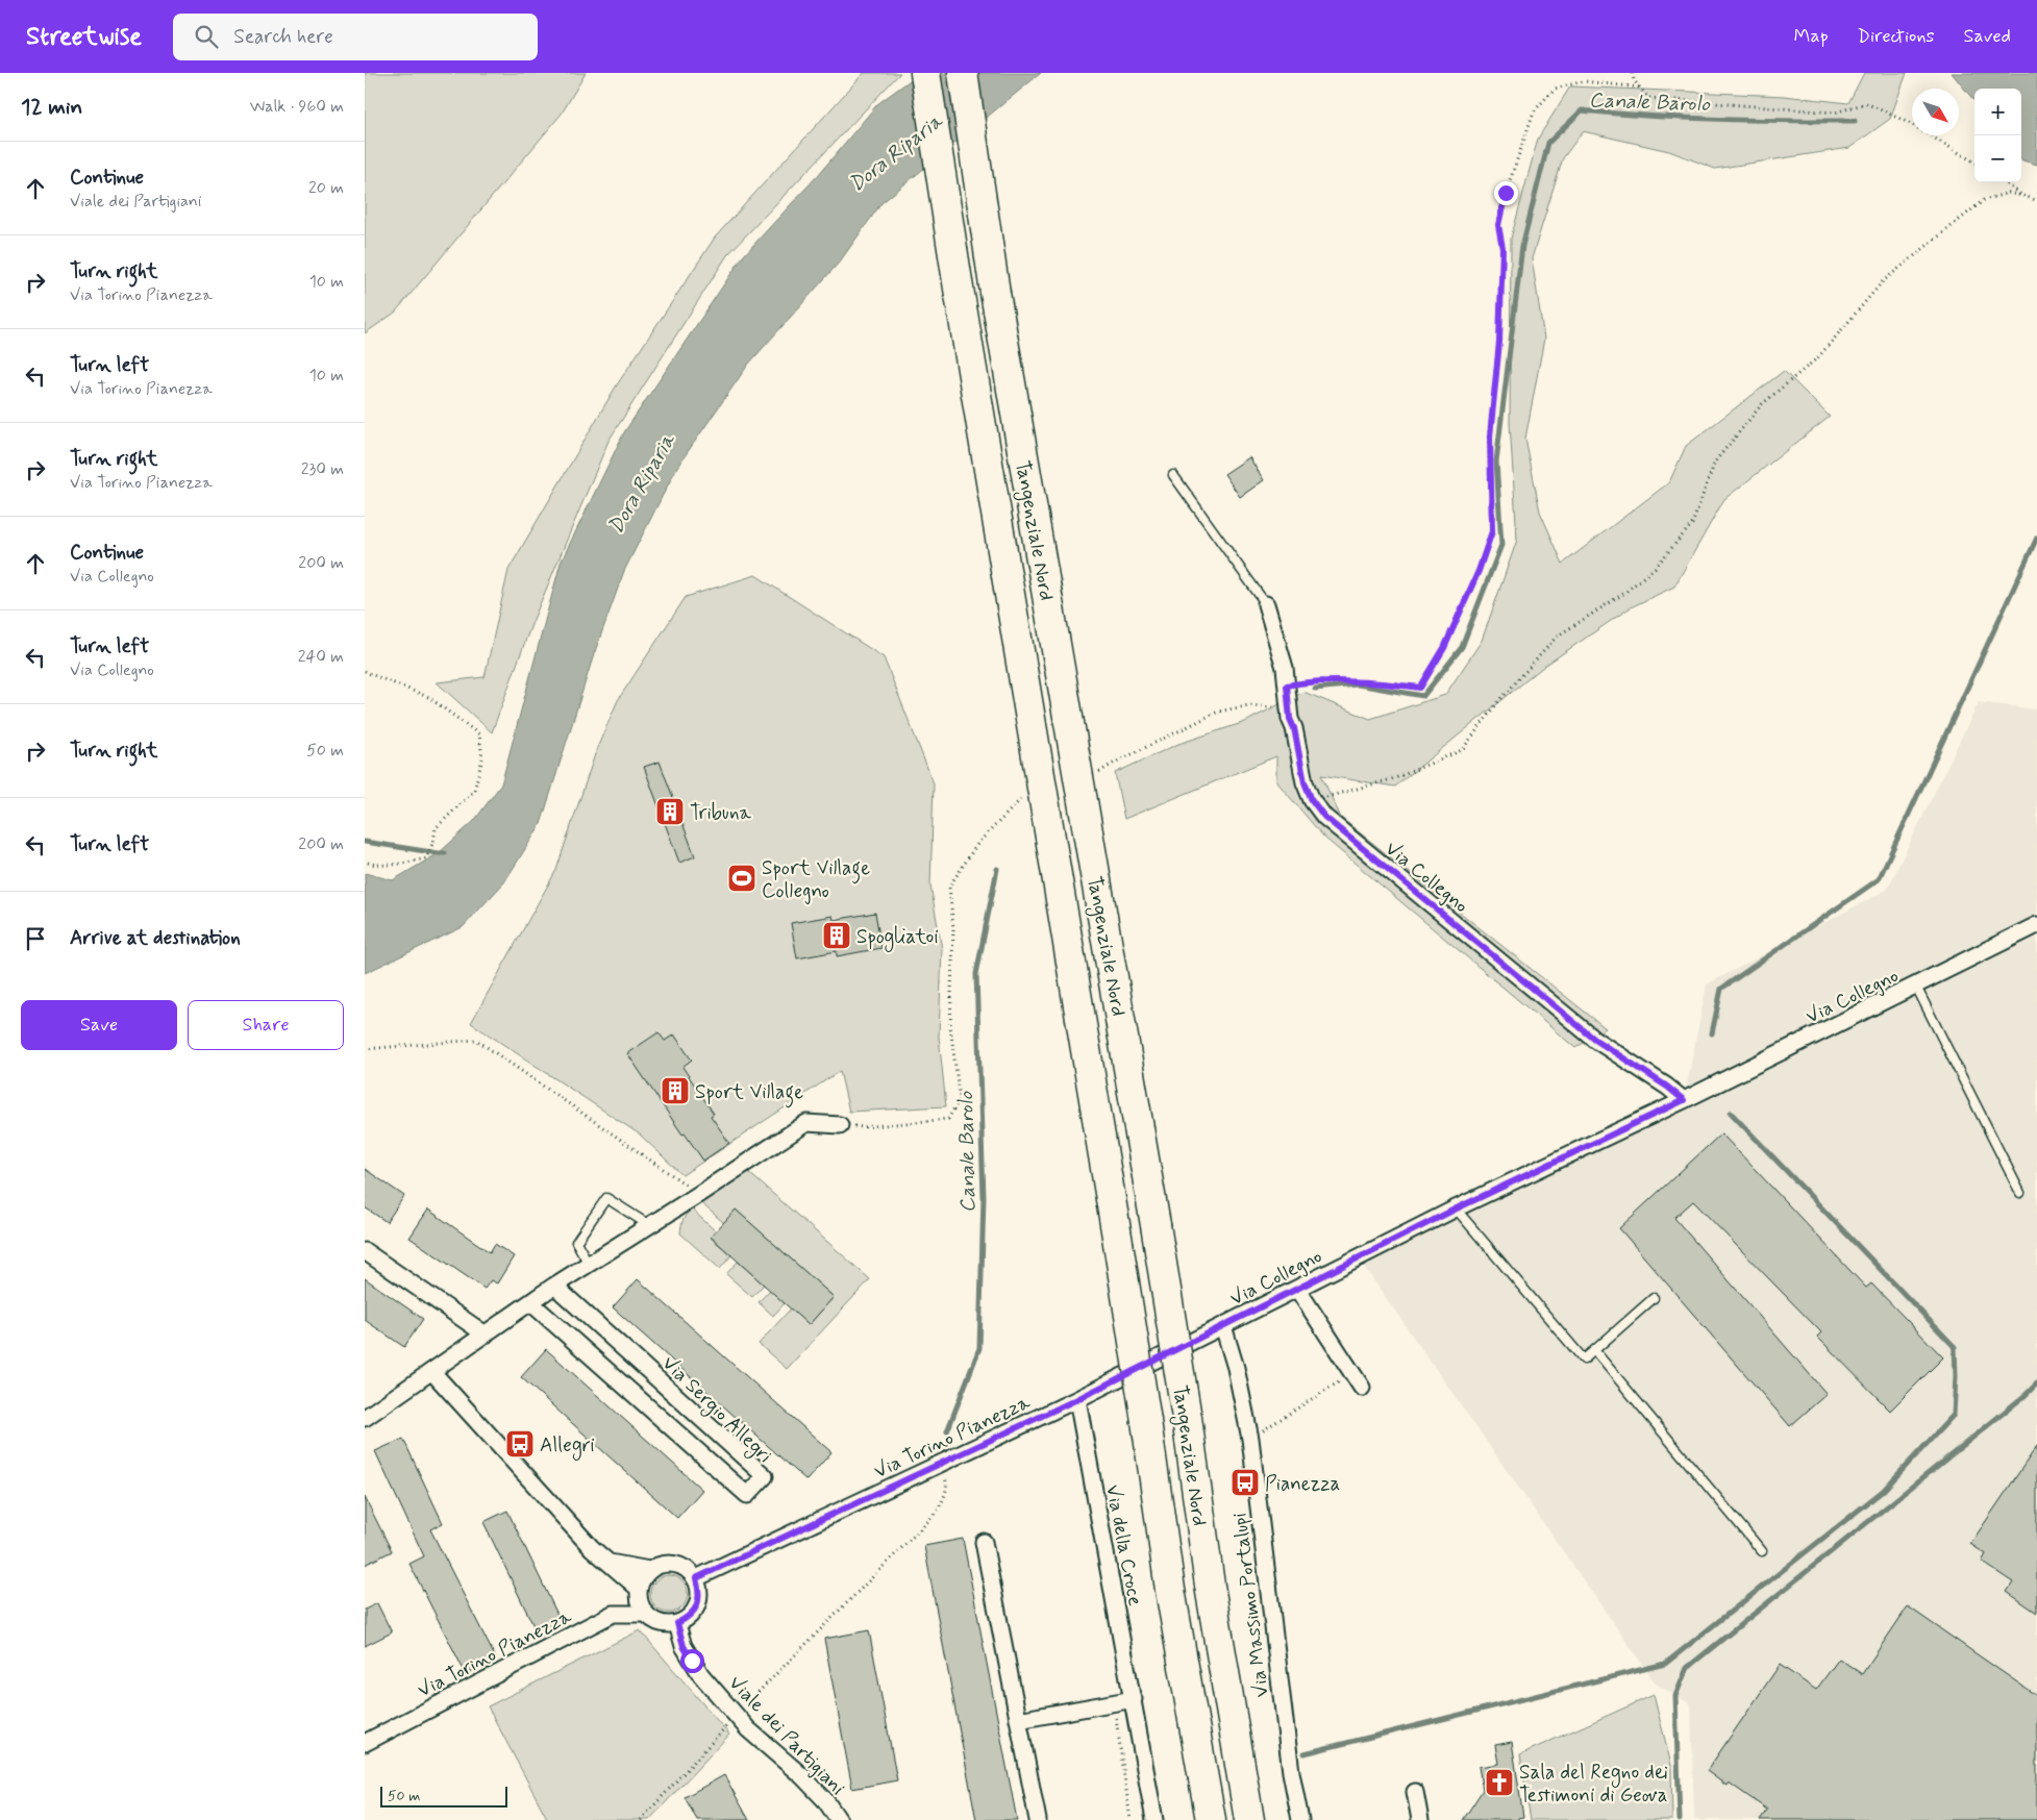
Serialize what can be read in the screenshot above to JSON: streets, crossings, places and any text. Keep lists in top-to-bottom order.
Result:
{
  "streets": {
    "highway": ["Tangenziale Nord"],
    "street": [
      "Via Collegno",
      "Via Sergio Allegri",
      "Via Torino Pianezza",
      "Via della Croce",
      "Via Massimo Portalupi",
      "Viale dei Partigiani"
    ]
  },
  "crossings": [
    ["Via Collegno", "Via Torino Pianezza"],
    ["Via Collegno", "Via Massimo Portalupi"],
    ["Via Torino Pianezza", "Via della Croce"],
    ["Via Torino Pianezza", "Via Massimo Portalupi"],
    ["Via Torino Pianezza", "Viale dei Partigiani"]
  ],
  "water": ["Canale Barolo", "Dora Riparia"],
  "places": {
    "building": ["Tribuna", "Spogliatoi", "Sport Village"],
    "sports": ["Sport Village Collegno"],
    "bus stop": ["Allegri", "Pianezza"],
    "church": ["Sala del Regno dei Testimoni di Geova"]
  },
  "scale_bar": "50 m",
  "north": "bottom right",
  "page": {
    "header": "Streetwise",
    "search": "Search here",
    "nav": ["Map", "Directions", "Saved"],
    "heading": ["12 min", "Walk · 960 m"],
    "map_buttons": ["+", "−"],
    "list": [
      ["Continue", "Viale dei Partigiani", "20 m"],
      ["Turn right", "Via Torino Pianezza", "10 m"],
      ["Turn left", "Via Torino Pianezza", "10 m"],
      ["Turn right", "Via Torino Pianezza", "230 m"],
      ["Continue", "Via Collegno", "200 m"],
      ["Turn left", "Via Collegno", "240 m"],
      ["Turn right", "50 m"],
      ["Turn left", "200 m"],
      "Arrive at destination"
    ],
    "buttons": ["Save", "Share"],
    "scale": "50 m"
  }
}
